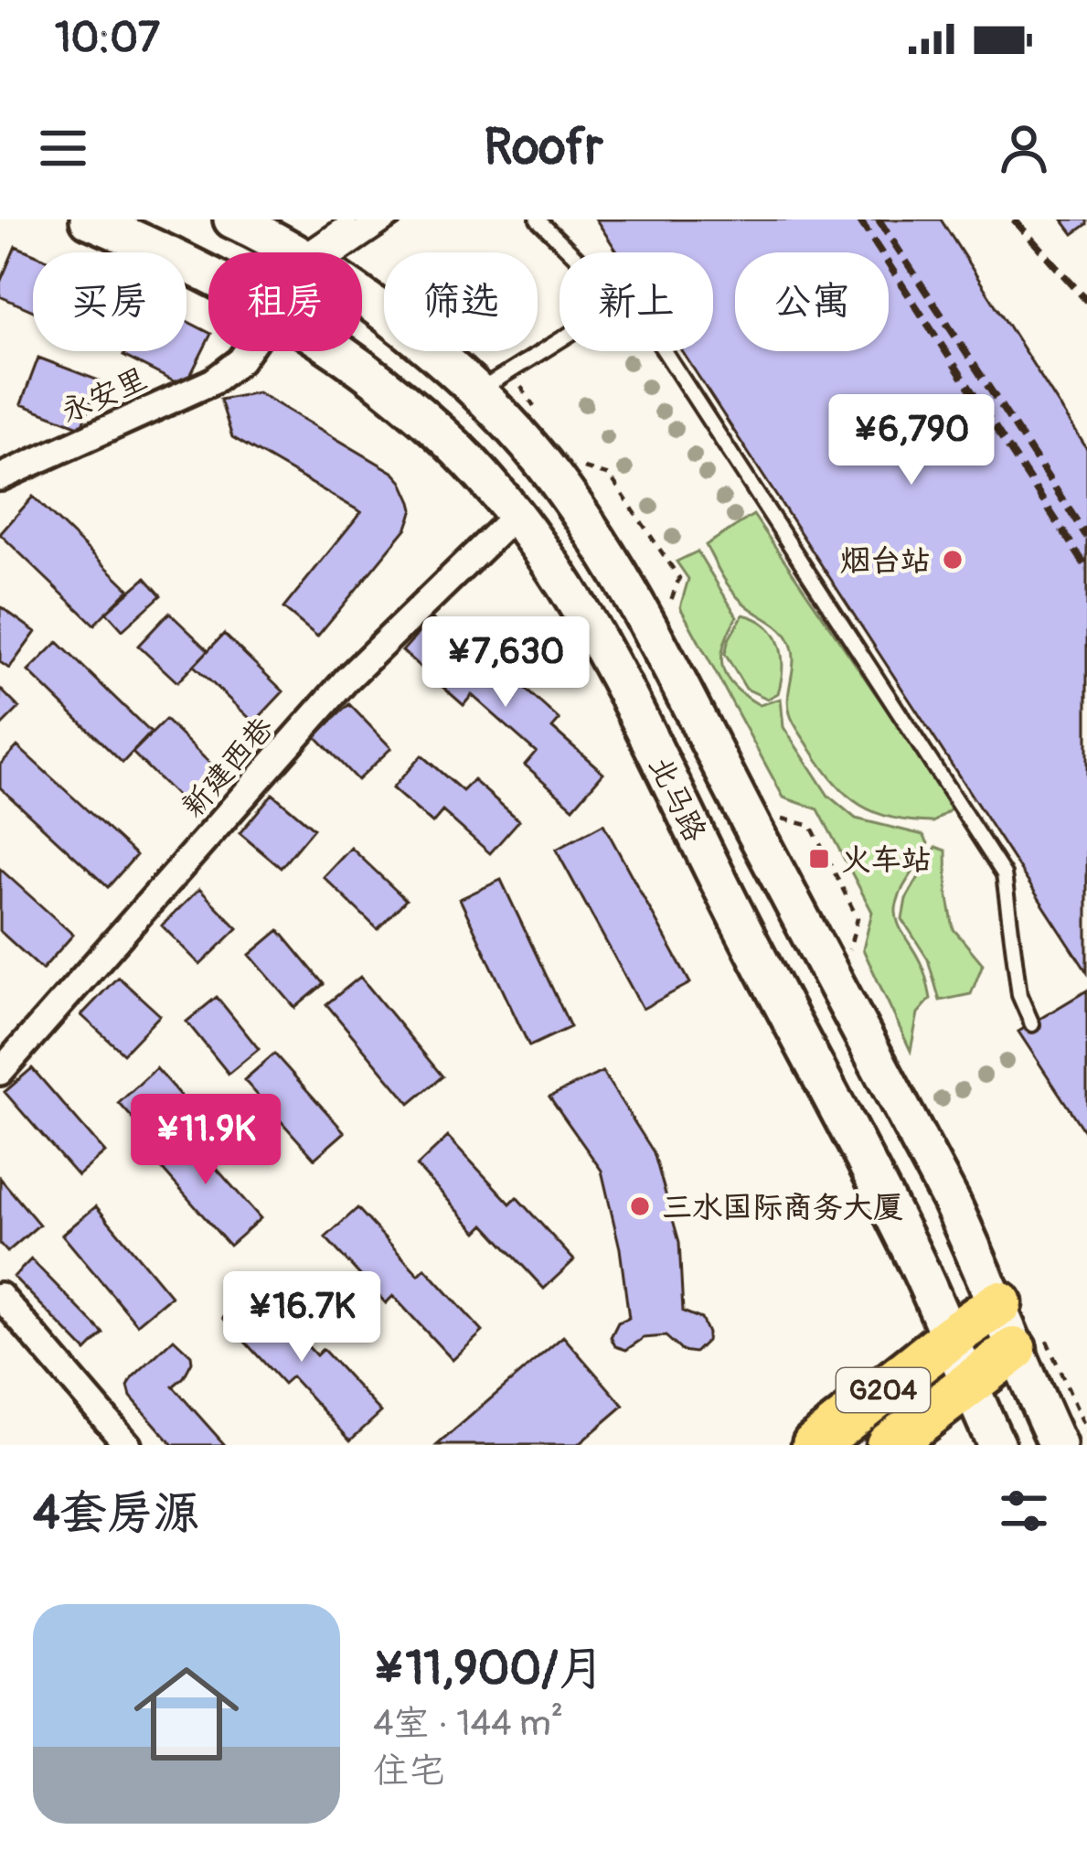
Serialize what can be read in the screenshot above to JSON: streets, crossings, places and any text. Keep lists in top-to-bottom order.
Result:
{
  "streets": {
    "highway": ["G204"],
    "main road": ["北马路"],
    "street": ["永安里", "新建西巷"]
  },
  "crossings": [
    ["新建西巷", "北马路"],
    ["北马路", "G204"]
  ],
  "places": {
    "other": ["烟台站", "三水国际商务大厦"],
    "transit": ["火车站"]
  },
  "page": {
    "status": "10:07",
    "header": "Roofr",
    "chip": [
      "买房",
      "租房",
      "筛选",
      "新上",
      "公寓"
    ],
    "price": [
      "¥6,790",
      "¥7,630",
      "¥11.9K",
      "¥16.7K"
    ],
    "heading": "4套房源",
    "list": [
      {
        "name": "¥11,900/月",
        "note": "4室 · 144 m² · 住宅"
      }
    ]
  }
}
